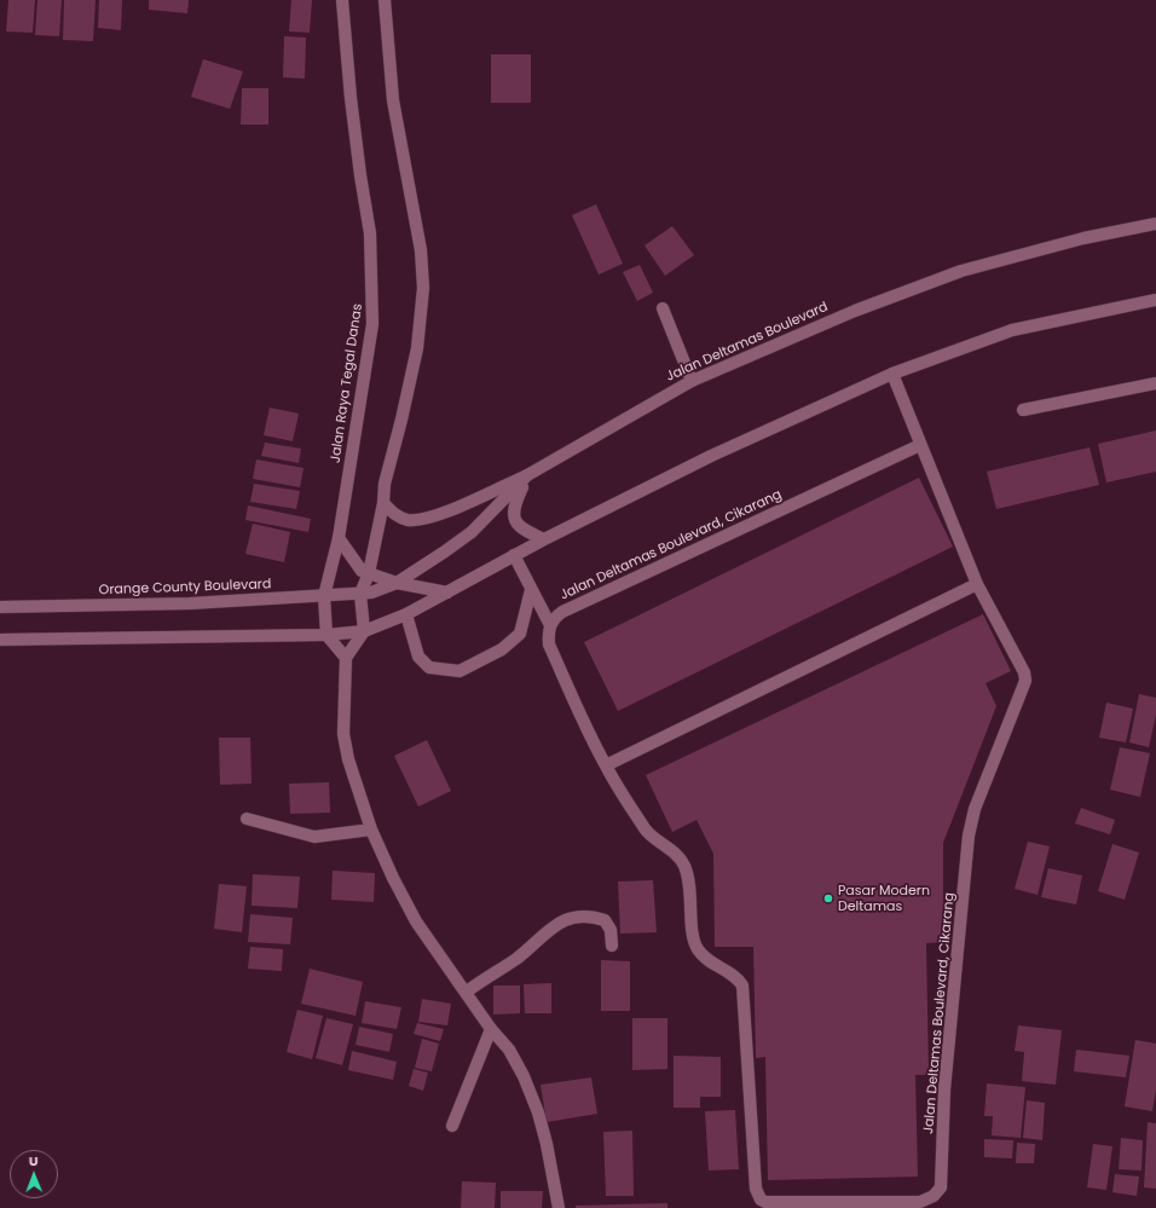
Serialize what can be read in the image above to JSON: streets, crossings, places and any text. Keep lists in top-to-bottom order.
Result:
{
  "streets": {
    "main road": [
      "Jalan Deltamas Boulevard",
      "Jalan Raya Tegal Danas",
      "Jalan Deltamas Boulevard, Cikarang",
      "Orange County Boulevard"
    ]
  },
  "crossings": [
    ["Jalan Deltamas Boulevard", "Orange County Boulevard"],
    ["Jalan Raya Tegal Danas", "Orange County Boulevard"]
  ],
  "places": ["Pasar Modern Deltamas"],
  "north": "top"
}
